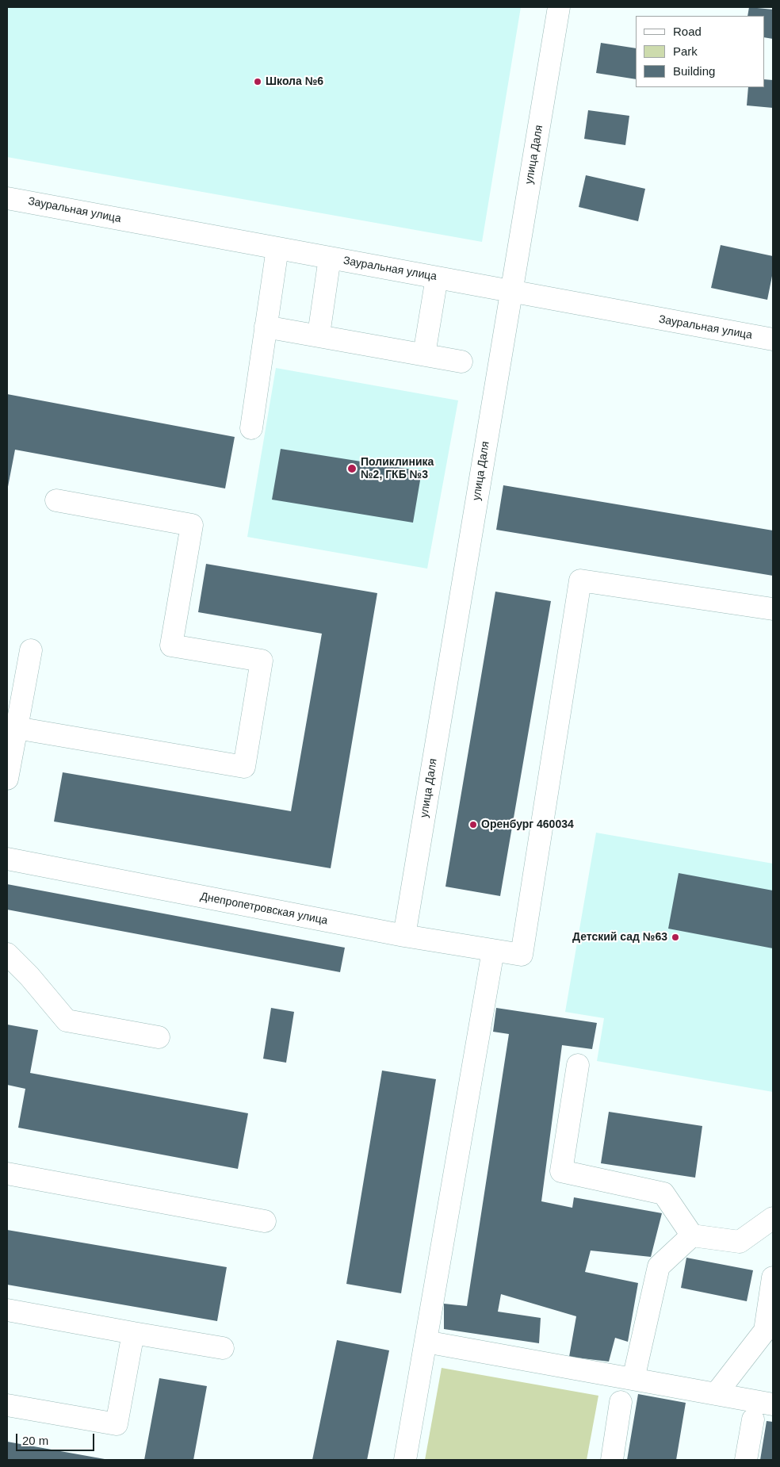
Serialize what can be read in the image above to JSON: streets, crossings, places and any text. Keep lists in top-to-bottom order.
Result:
{
  "streets": {
    "street": ["улица Даля", "Зауральная улица", "Днепропетровская улица"]
  },
  "crossings": [
    ["улица Даля", "Зауральная улица"],
    ["улица Даля", "Днепропетровская улица"]
  ],
  "places": [
    "Школа №6",
    "Поликлиника №2, ГКБ №3",
    "Оренбург 460034",
    "Детский сад №63"
  ],
  "legend": ["Road", "Park", "Building"],
  "scale_bar": "20 m"
}
